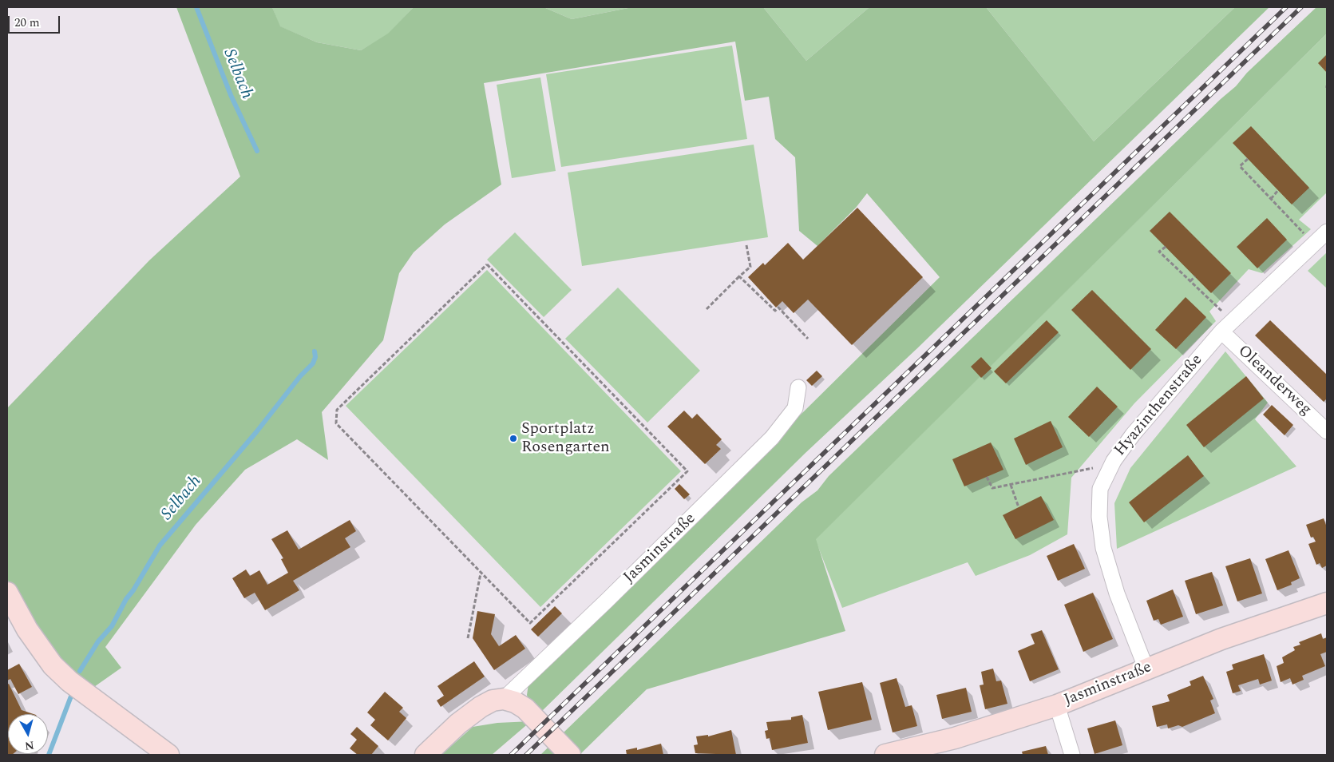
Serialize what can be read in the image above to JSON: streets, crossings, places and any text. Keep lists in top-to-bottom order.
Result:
{
  "streets": {
    "street": ["Oleanderweg", "Hyazinthenstraße", "Jasminstraße"]
  },
  "crossings": [
    ["Oleanderweg", "Hyazinthenstraße"],
    ["Hyazinthenstraße", "Jasminstraße"]
  ],
  "water": ["Selbach"],
  "places": ["Sportplatz Rosengarten"],
  "scale_bar": "20 m",
  "north": "bottom"
}
